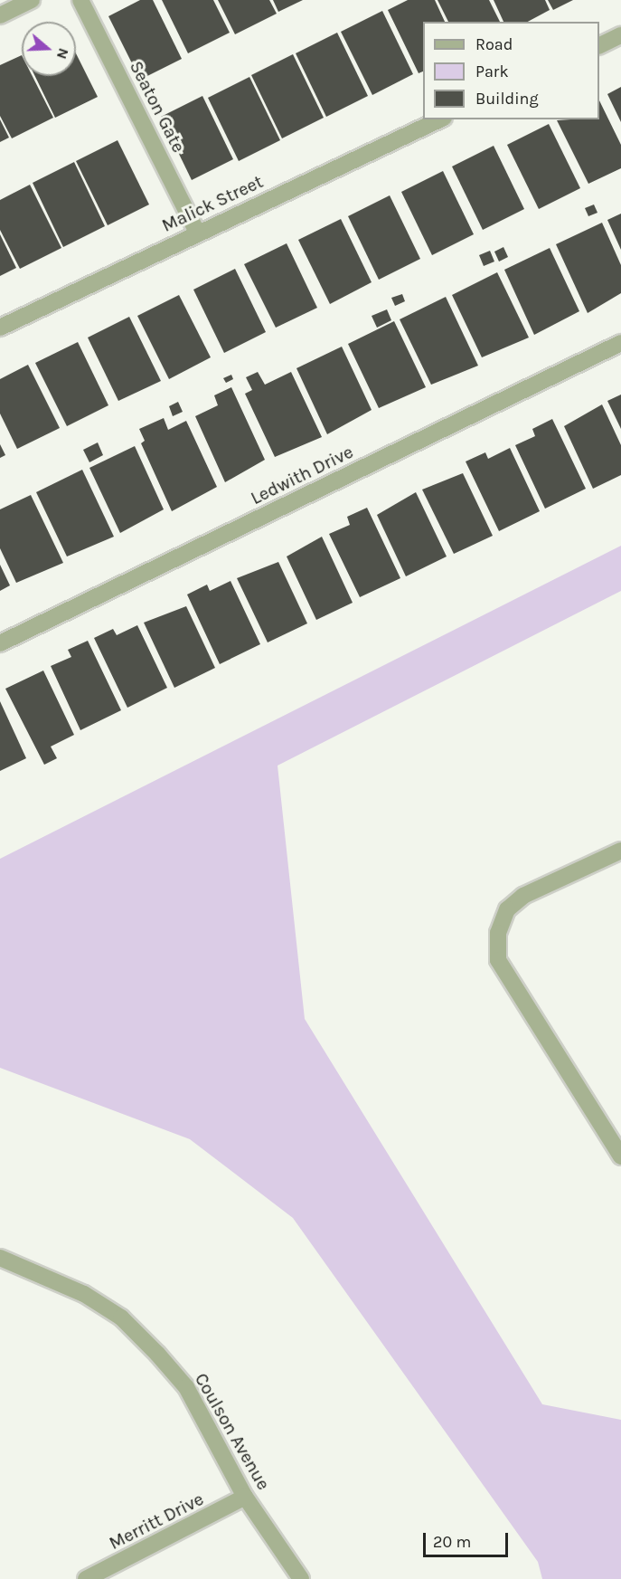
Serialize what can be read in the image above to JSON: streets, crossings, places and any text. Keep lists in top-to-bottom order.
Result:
{
  "streets": {
    "street": [
      "Seaton Gate",
      "Malick Street",
      "Ledwith Drive",
      "Coulson Avenue",
      "Merritt Drive"
    ]
  },
  "crossings": [
    ["Seaton Gate", "Malick Street"],
    ["Coulson Avenue", "Merritt Drive"]
  ],
  "legend": ["Road", "Park", "Building"],
  "scale_bar": "20 m",
  "north": "right"
}
